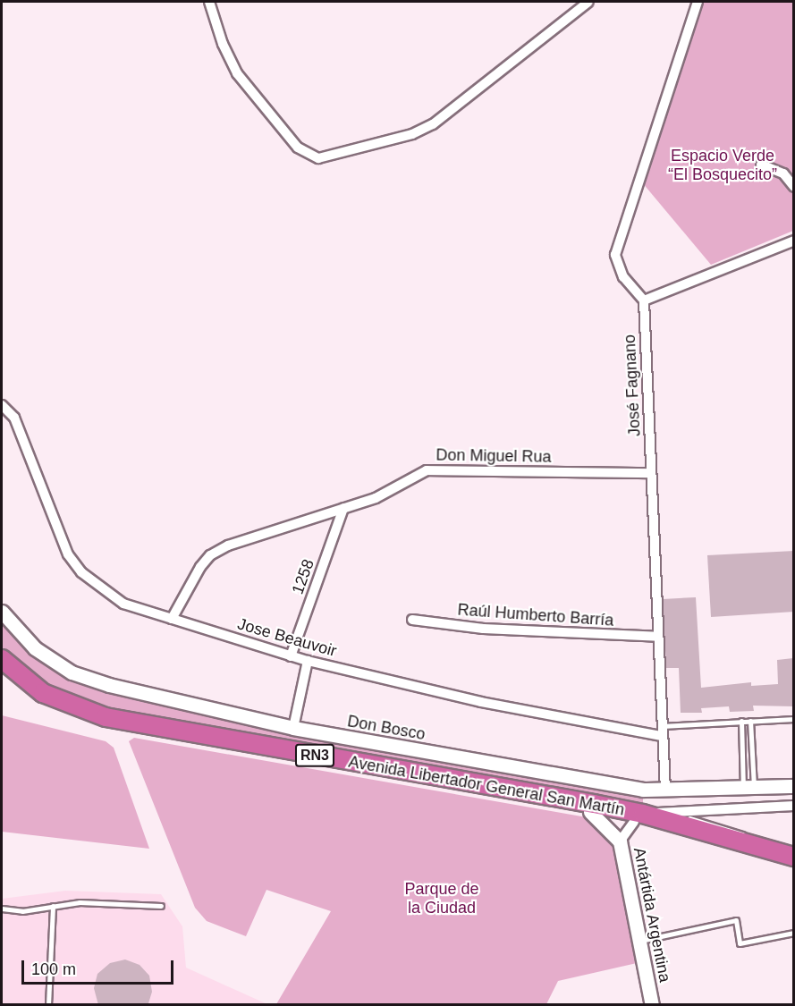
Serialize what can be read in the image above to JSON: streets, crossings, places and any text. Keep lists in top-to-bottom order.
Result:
{
  "streets": {
    "highway": ["RN3", "Avenida Libertador General San Martín"],
    "main road": ["Don Bosco", "Antártida Argentina"],
    "street": [
      "José Fagnano",
      "Don Miguel Rua",
      "1258",
      "Raúl Humberto Barría",
      "Jose Beauvoir"
    ]
  },
  "crossings": [
    ["José Fagnano", "Don Miguel Rua"],
    ["José Fagnano", "Raúl Humberto Barría"],
    ["José Fagnano", "Jose Beauvoir"],
    ["José Fagnano", "Don Bosco"],
    ["Don Miguel Rua", "1258"],
    ["Don Miguel Rua", "Jose Beauvoir"],
    ["1258", "Jose Beauvoir"],
    ["Avenida Libertador General San Martín", "Antártida Argentina"]
  ],
  "parks": ["Espacio Verde “El Bosquecito”", "Parque de la Ciudad"],
  "scale_bar": "100 m"
}
